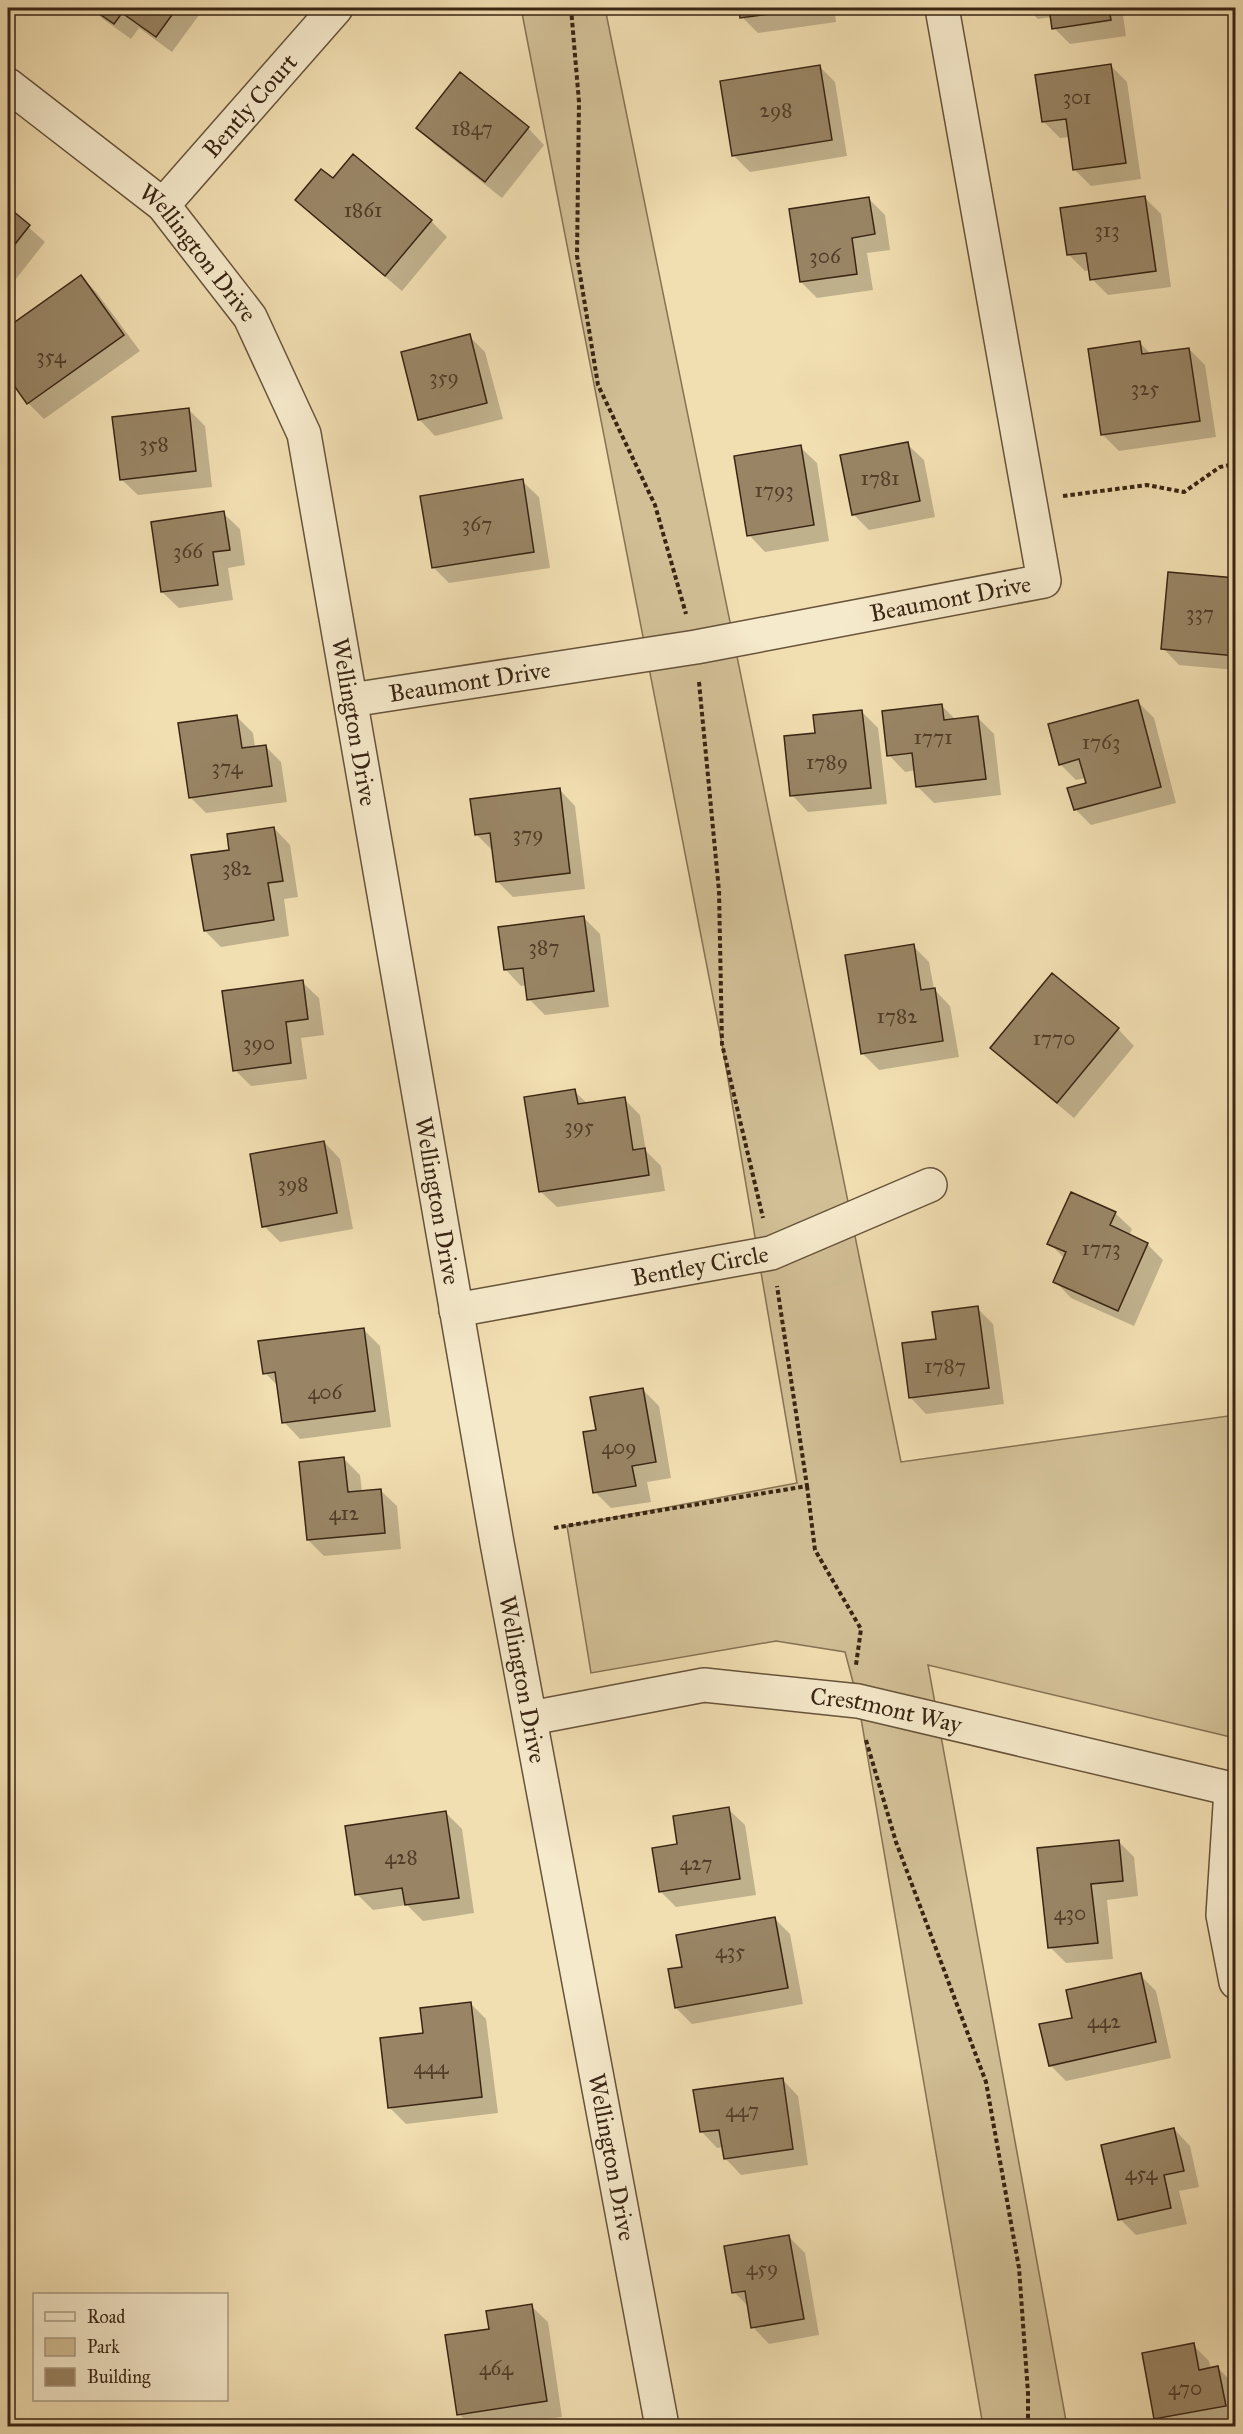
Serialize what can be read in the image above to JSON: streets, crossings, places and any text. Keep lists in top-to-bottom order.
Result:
{
  "streets": {
    "street": [
      "Bently Court",
      "Wellington Drive",
      "Beaumont Drive",
      "Bentley Circle",
      "Crestmont Way"
    ]
  },
  "crossings": [
    ["Bently Court", "Wellington Drive"],
    ["Wellington Drive", "Beaumont Drive"],
    ["Wellington Drive", "Bentley Circle"],
    ["Wellington Drive", "Crestmont Way"]
  ],
  "house_numbers": [
    "301",
    "298",
    "1847",
    "1861",
    "313",
    "306",
    "354",
    "359",
    "325",
    "358",
    "1781",
    "1793",
    "367",
    "366",
    "337",
    "1771",
    "1763",
    "1789",
    "374",
    "379",
    "382",
    "387",
    "1782",
    "1770",
    "390",
    "395",
    "398",
    "1773",
    "1787",
    "406",
    "409",
    "412",
    "428",
    "427",
    "430",
    "435",
    "442",
    "444",
    "447",
    "454",
    "459",
    "464",
    "470"
  ],
  "legend": ["Road", "Park", "Building"]
}
